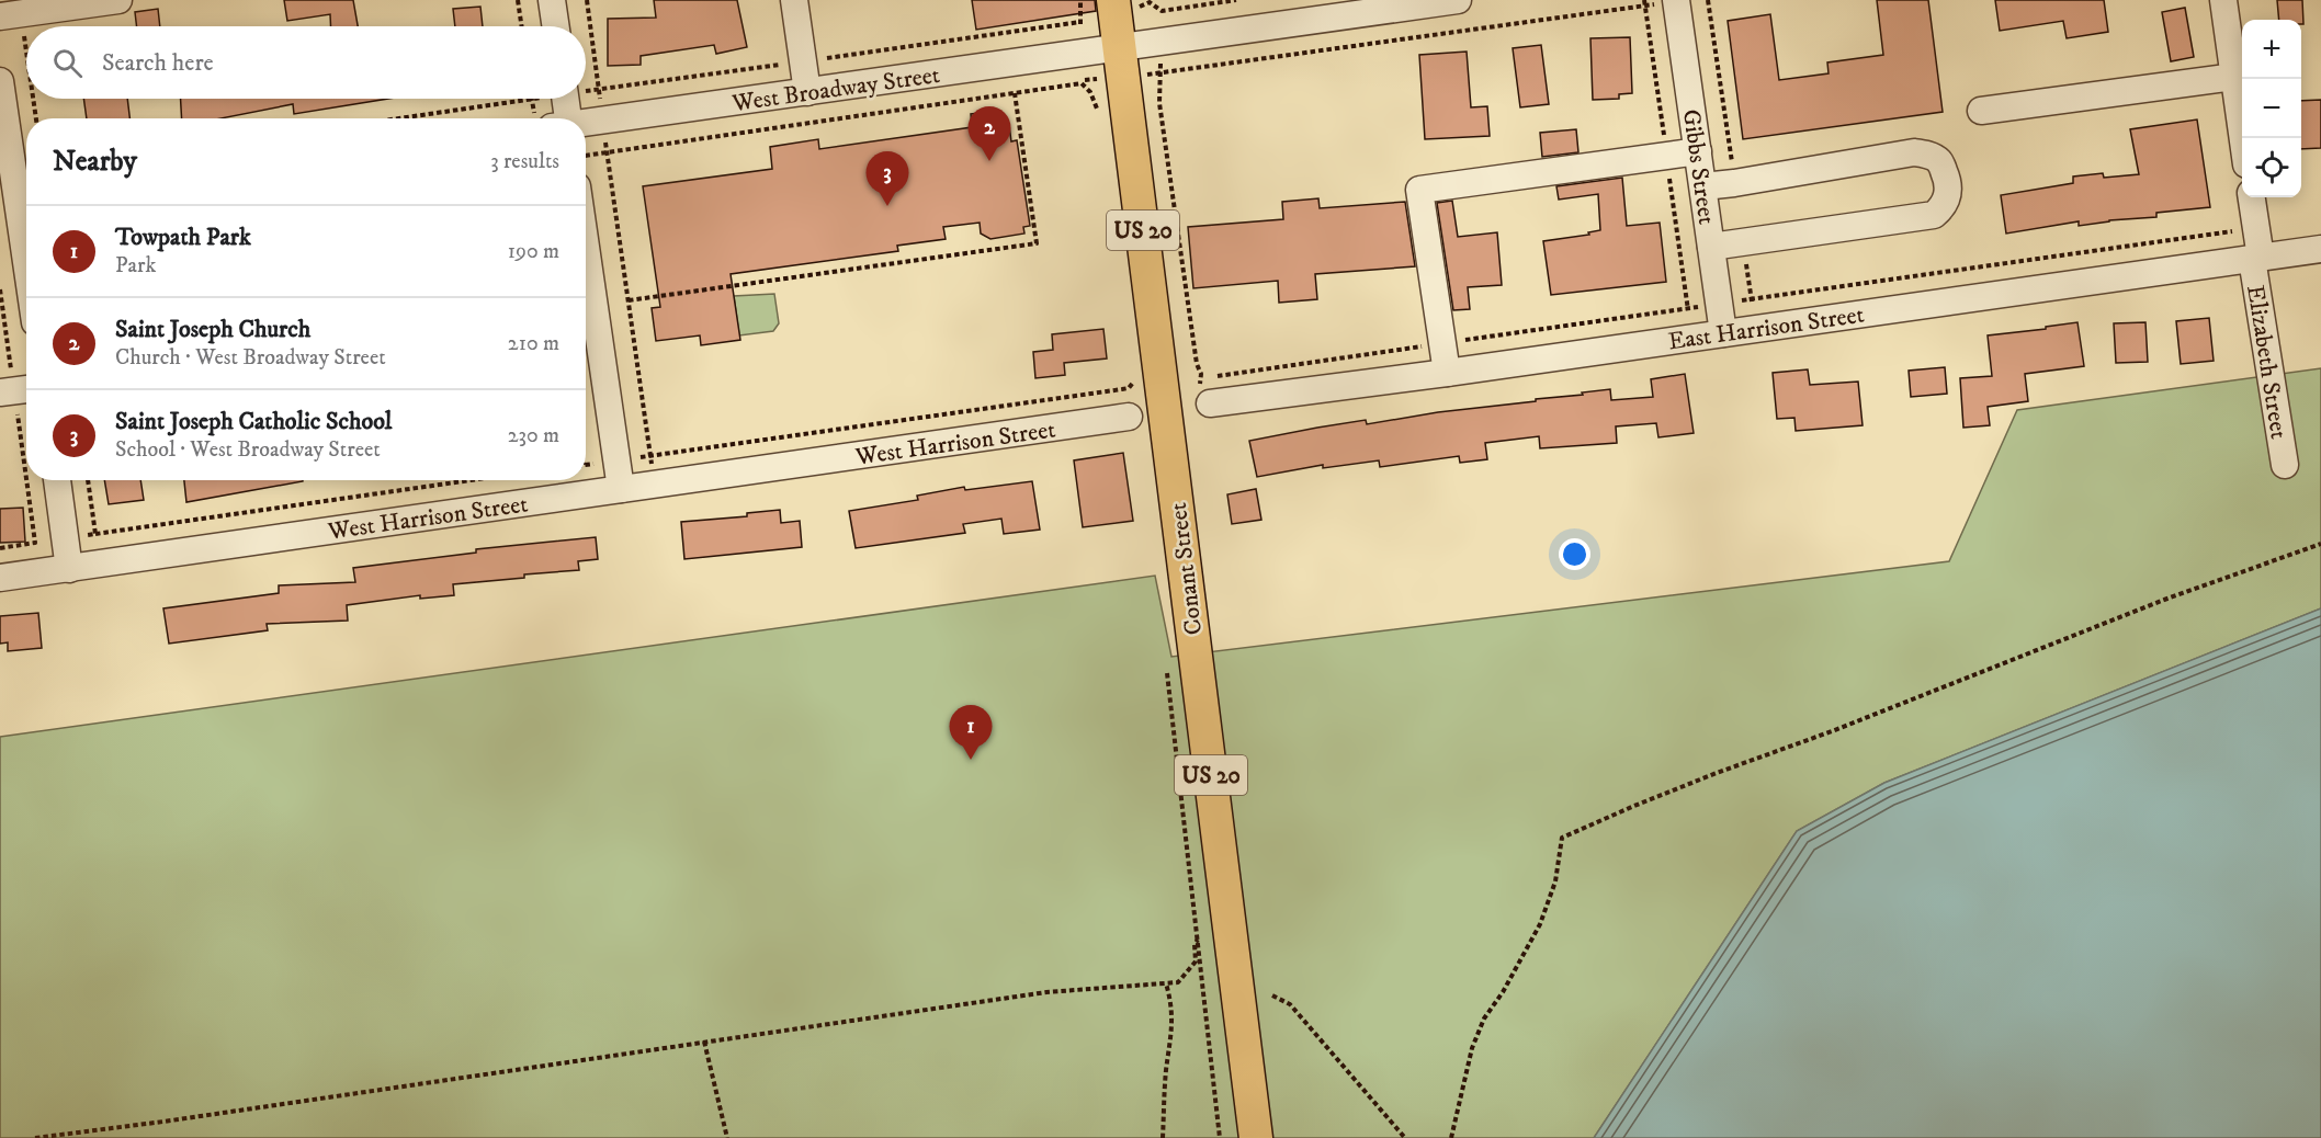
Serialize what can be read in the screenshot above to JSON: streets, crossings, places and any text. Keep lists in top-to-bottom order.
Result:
{
  "streets": {
    "main road": ["US 20", "Conant Street"],
    "street": [
      "West Broadway Street",
      "Gibbs Street",
      "East Harrison Street",
      "Elizabeth Street",
      "West Harrison Street"
    ]
  },
  "crossings": [
    ["West Broadway Street", "Conant Street"],
    ["Gibbs Street", "East Harrison Street"],
    ["East Harrison Street", "Elizabeth Street"]
  ],
  "page": {
    "map_buttons": ["+", "−"],
    "search": "Search here",
    "pins": ["2", "3", "1"],
    "heading": ["Nearby", "3 results"],
    "list": [
      {
        "mark": "1",
        "name": "Towpath Park",
        "note": "Park",
        "value": "190 m"
      },
      {
        "mark": "2",
        "name": "Saint Joseph Church",
        "note": "Church · West Broadway Street",
        "value": "210 m"
      },
      {
        "mark": "3",
        "name": "Saint Joseph Catholic School",
        "note": "School · West Broadway Street",
        "value": "230 m"
      }
    ]
  }
}
